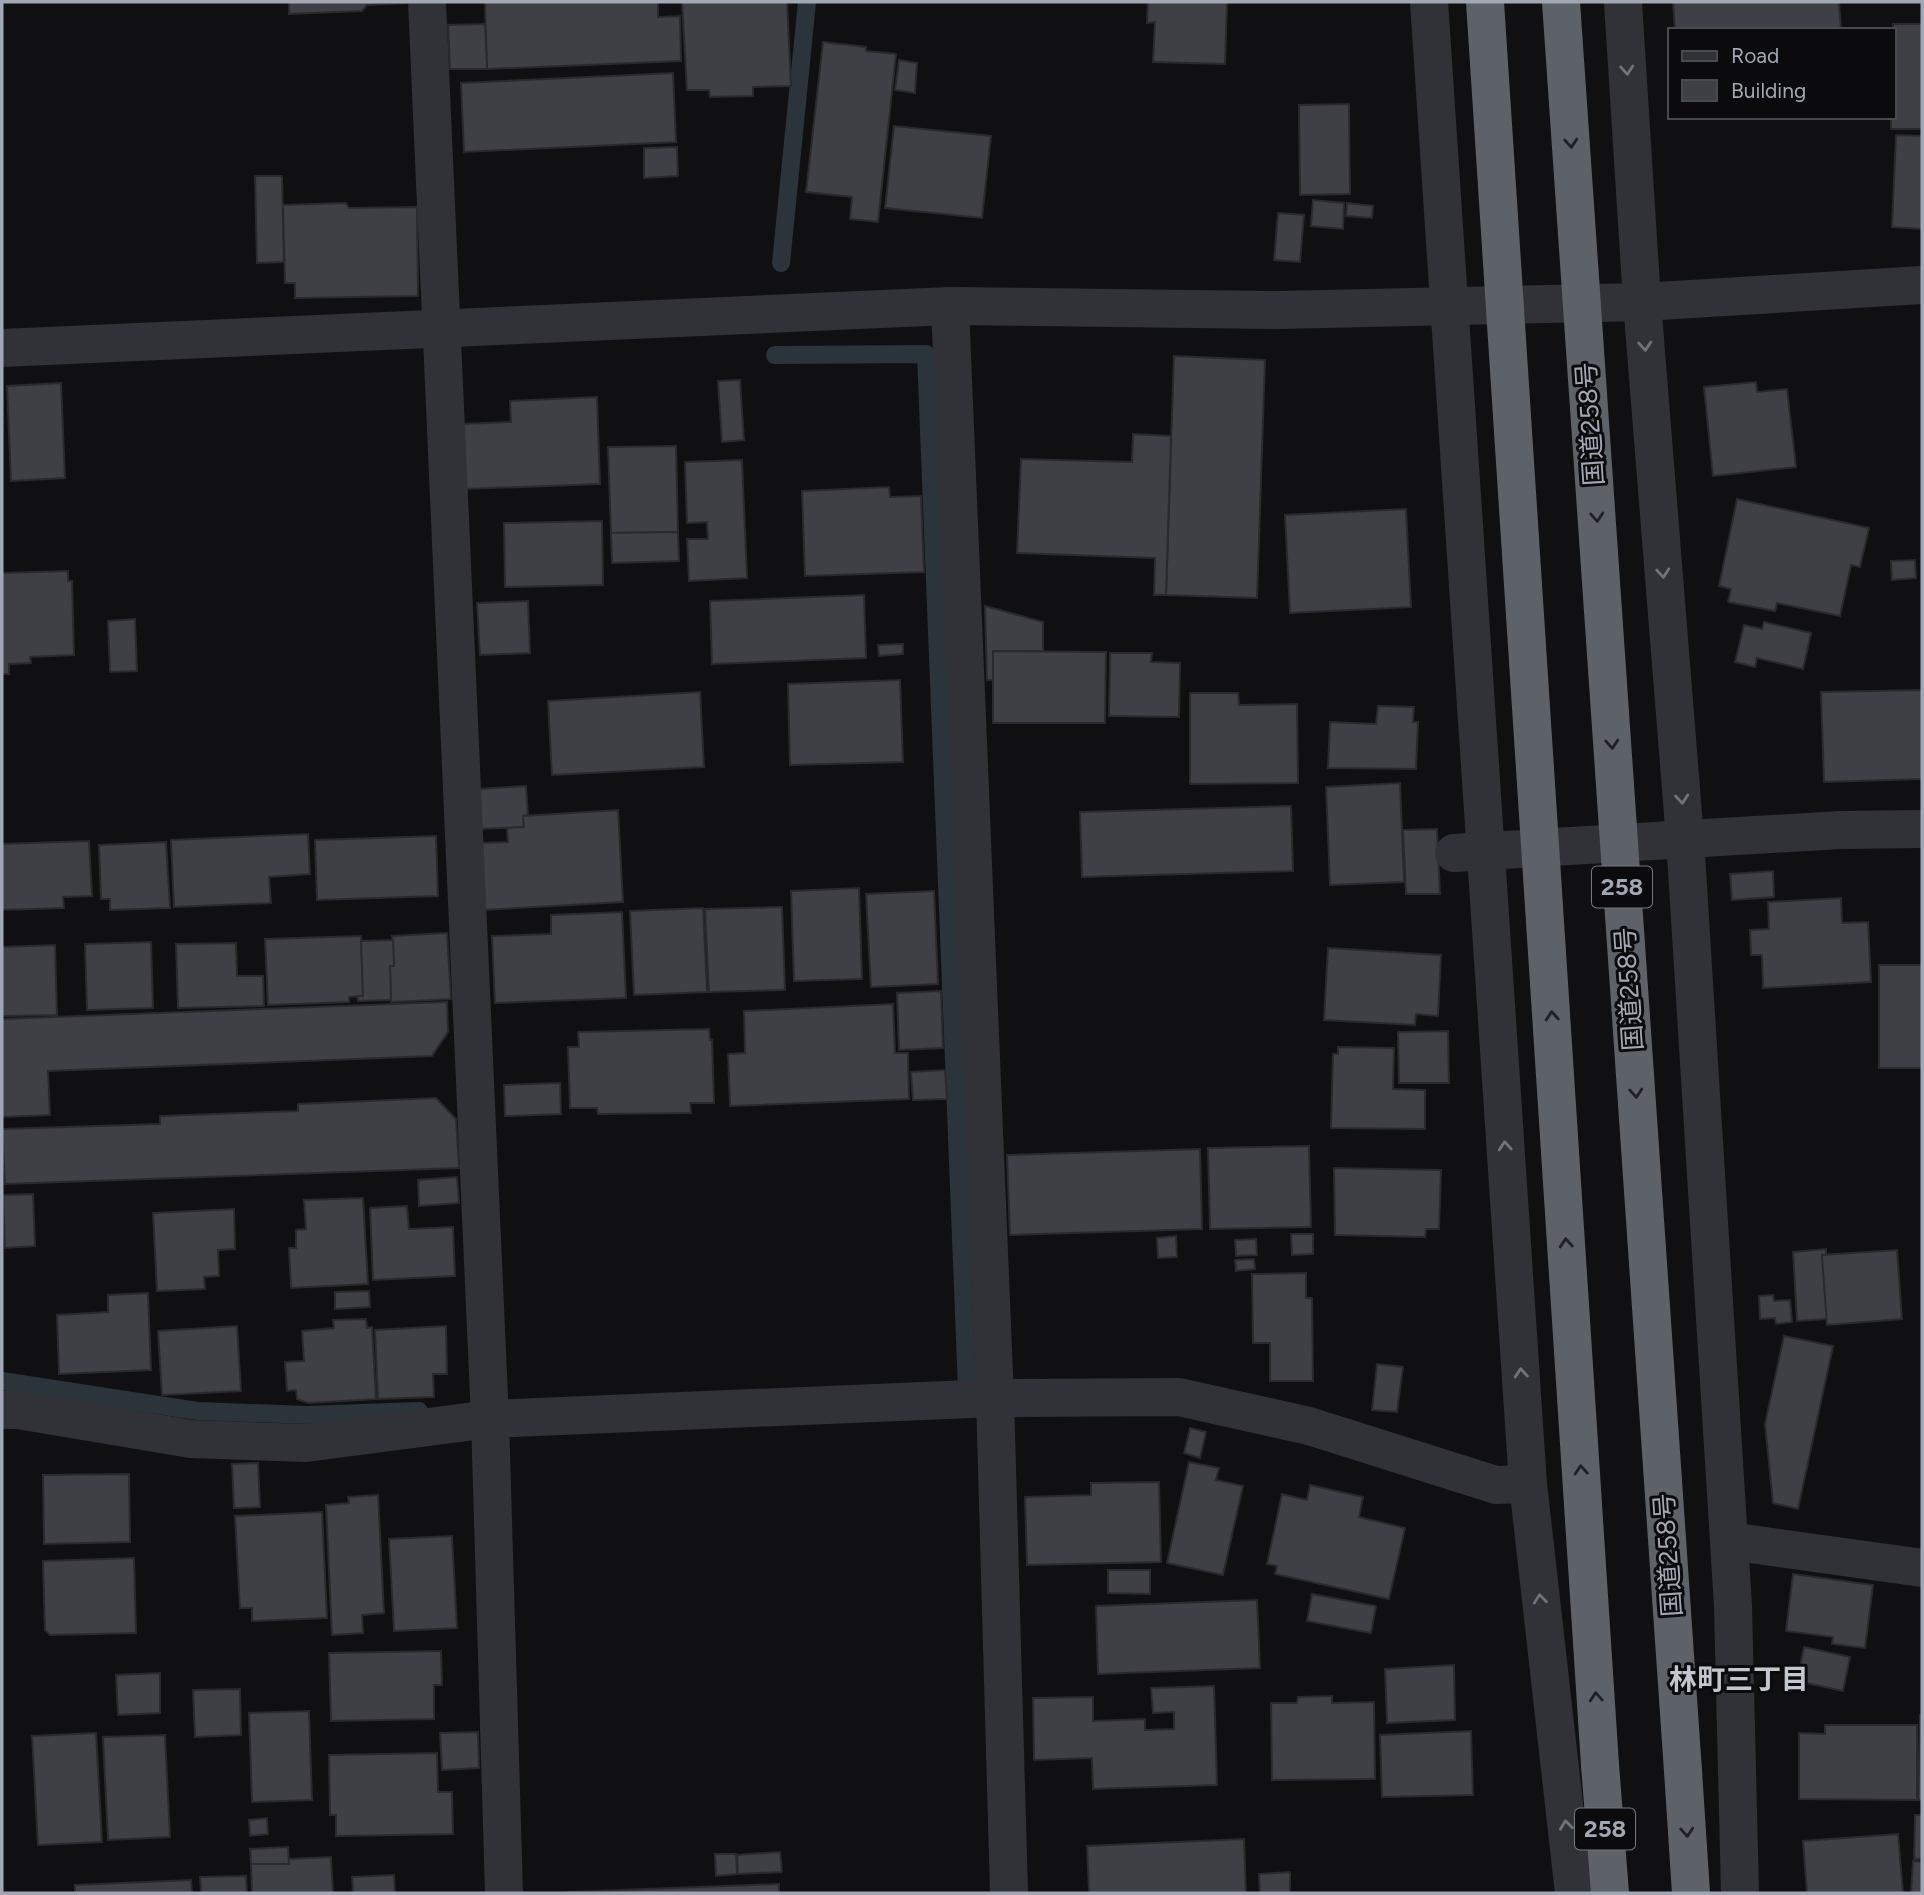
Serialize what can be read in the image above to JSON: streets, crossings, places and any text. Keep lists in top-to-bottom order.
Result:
{
  "streets": {
    "highway": ["国道258号", "258"]
  },
  "districts": ["林町三丁目"],
  "legend": ["Road", "Building"]
}
